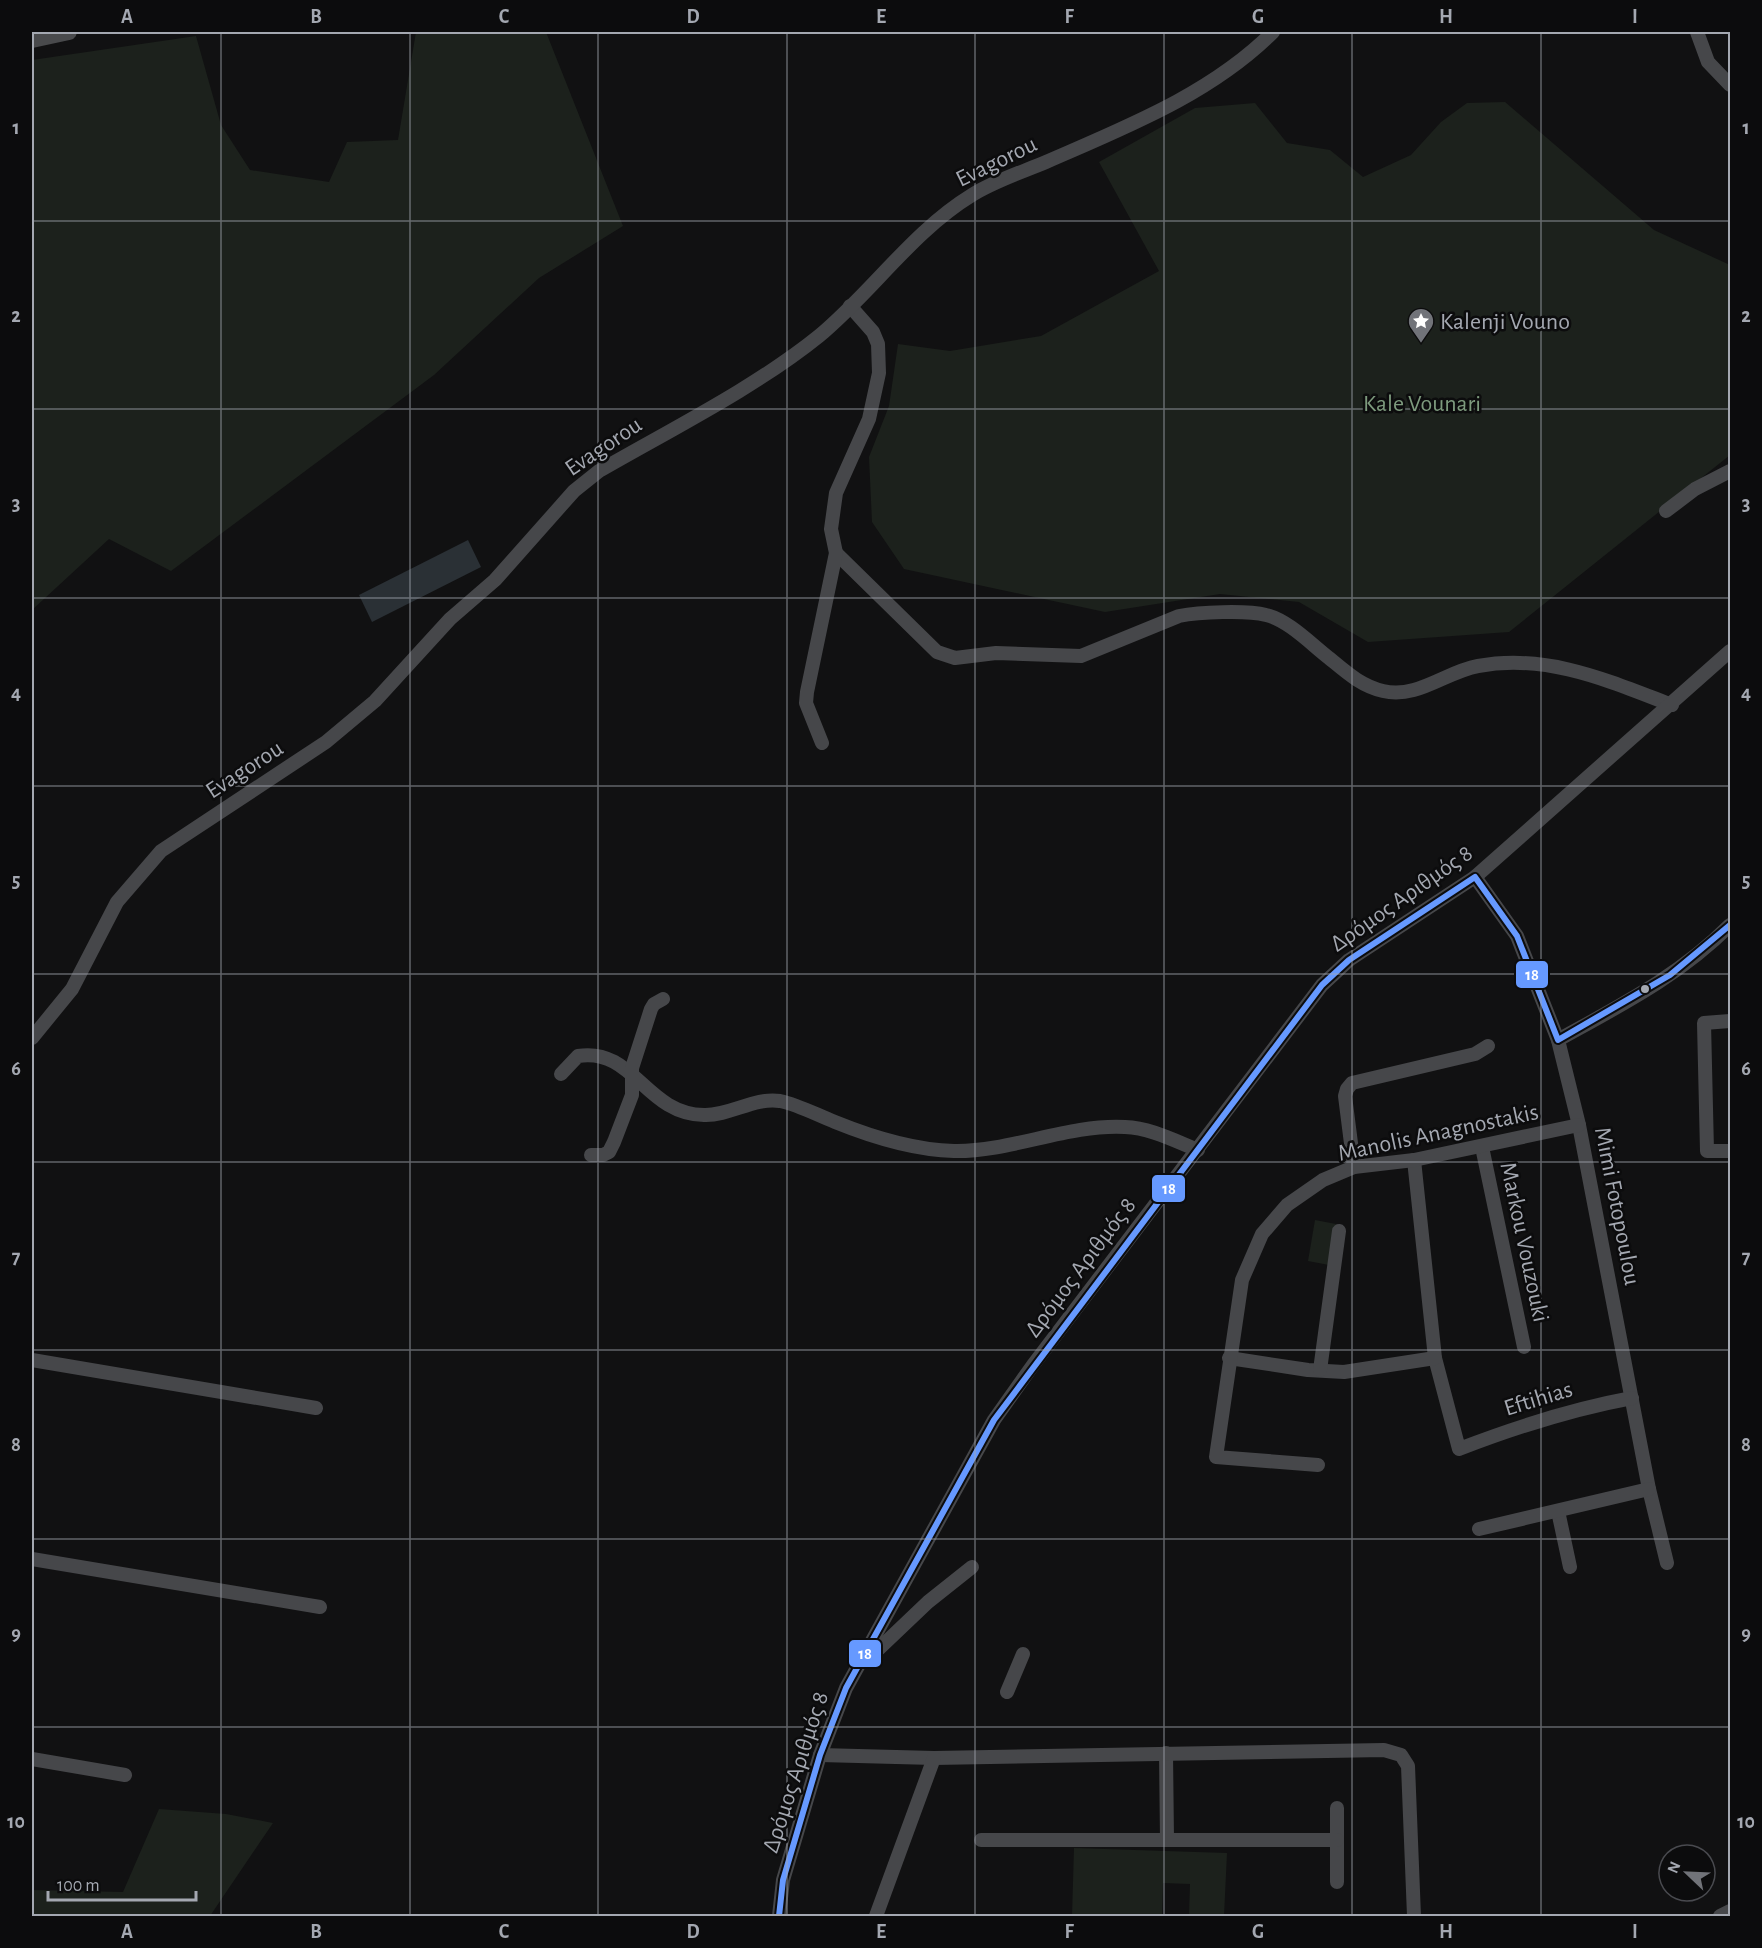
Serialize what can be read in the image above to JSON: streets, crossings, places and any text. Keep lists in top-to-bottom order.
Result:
{
  "streets": {
    "street": [
      "Evagorou",
      "Δρόμος Αριθμός 8",
      "Manolis Anagnostakis",
      "Mimi Fotopoulou",
      "Markou Vouzouki",
      "Eftihias"
    ]
  },
  "crossings": [
    ["Δρόμος Αριθμός 8", "Mimi Fotopoulou"],
    ["Manolis Anagnostakis", "Mimi Fotopoulou"],
    ["Manolis Anagnostakis", "Markou Vouzouki"],
    ["Mimi Fotopoulou", "Eftihias"]
  ],
  "parks": ["Kale Vounari"],
  "places": {
    "place": ["Kalenji Vouno"]
  },
  "lines": ["transit line 18"],
  "scale_bar": "100 m",
  "north": "top left",
  "grid": {
    "columns": [
      "A",
      "B",
      "C",
      "D",
      "E",
      "F",
      "G",
      "H",
      "I"
    ],
    "rows": [
      "1",
      "2",
      "3",
      "4",
      "5",
      "6",
      "7",
      "8",
      "9",
      "10"
    ]
  }
}
